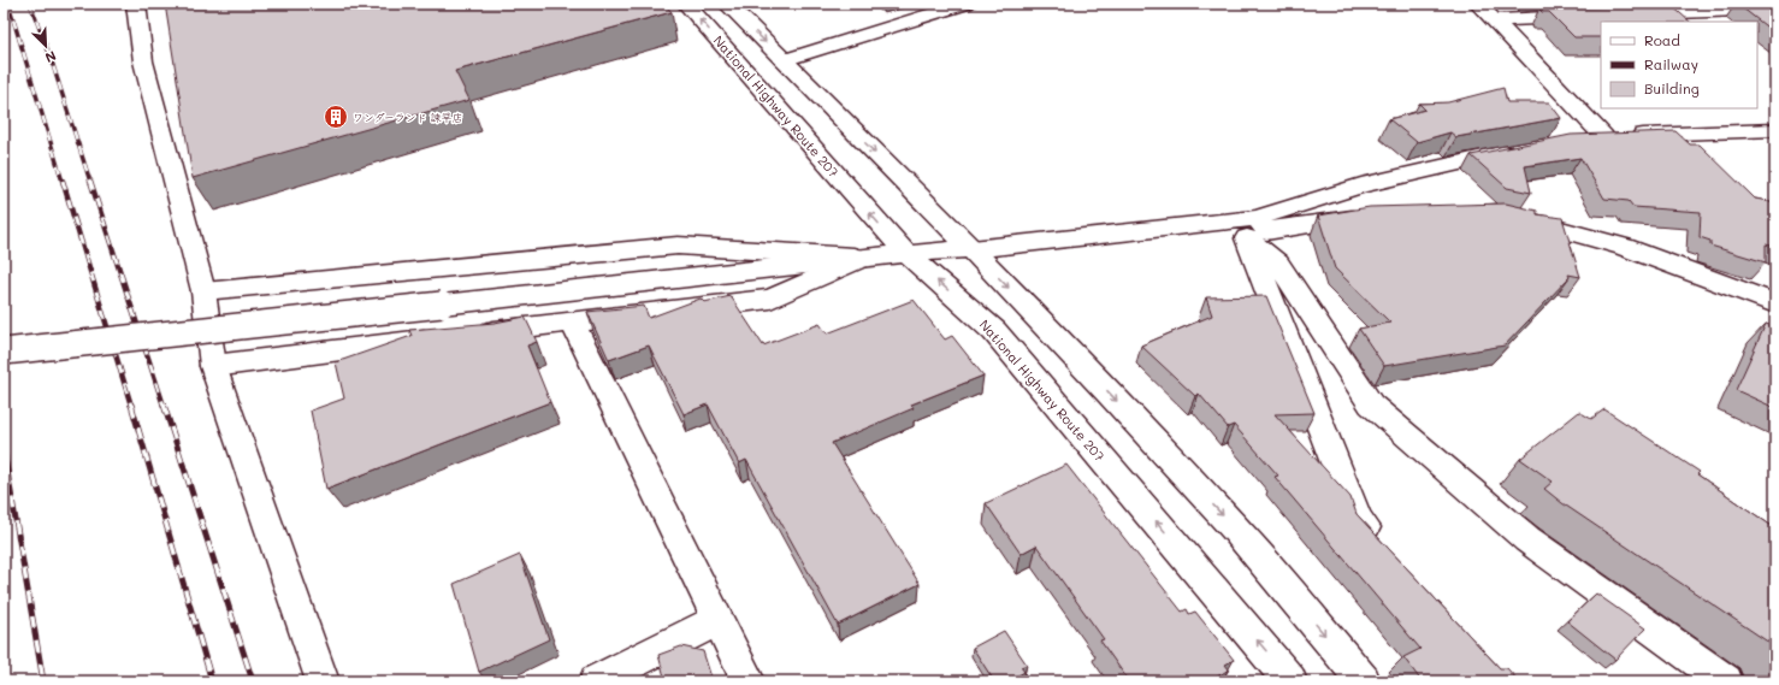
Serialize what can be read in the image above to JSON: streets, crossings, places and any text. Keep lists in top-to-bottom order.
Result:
{
  "streets": {
    "street": ["National Highway Route 207"]
  },
  "places": {
    "building": ["ワンダーランド 諫早店"]
  },
  "legend": ["Road", "Railway", "Building"],
  "north": "bottom right"
}
